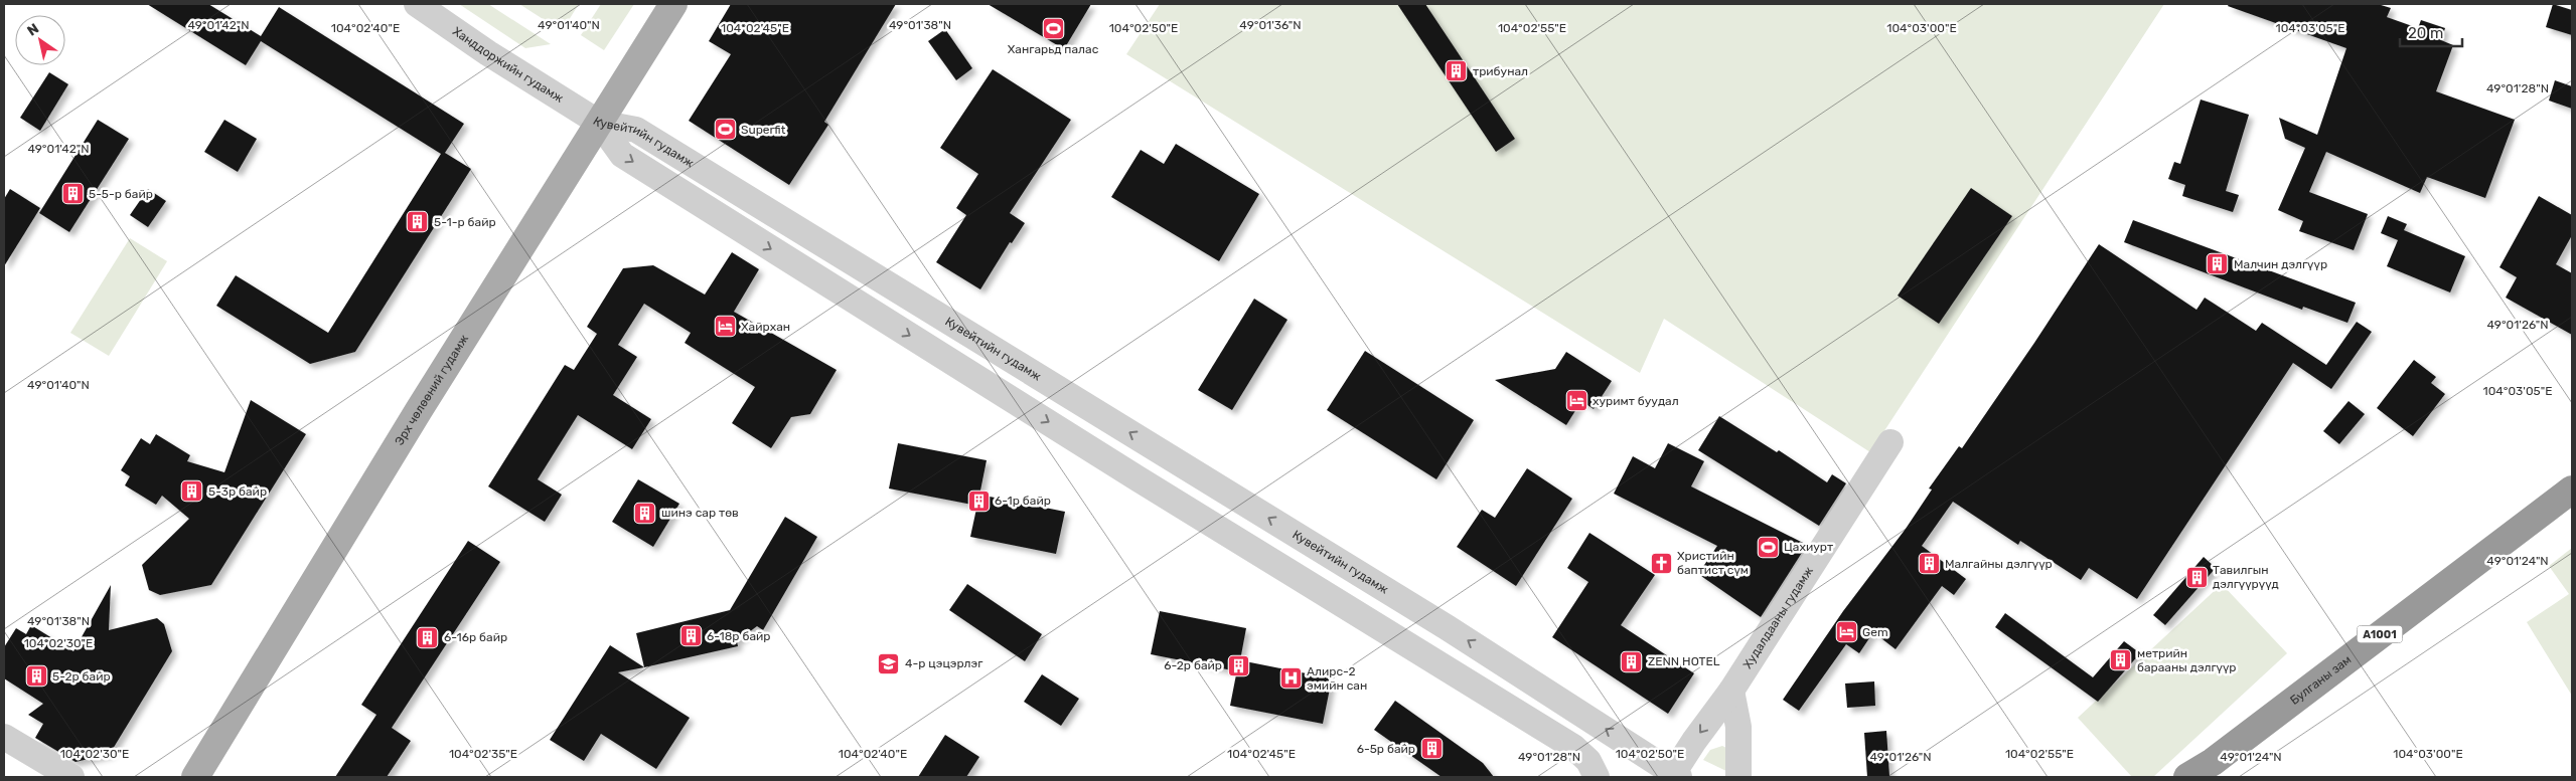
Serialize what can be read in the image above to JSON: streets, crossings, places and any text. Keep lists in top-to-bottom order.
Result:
{
  "streets": {
    "highway": ["A1001", "Булганы зам"],
    "main road": ["Эрх чөлөөний гудамж"],
    "street": ["Ханддоржийн гудамж", "Кувейтийн гудамж", "Худалдааны гудамж"]
  },
  "crossings": [
    ["Ханддоржийн гудамж", "Кувейтийн гудамж"],
    ["Ханддоржийн гудамж", "Эрх чөлөөний гудамж"],
    ["Кувейтийн гудамж", "Эрх чөлөөний гудамж"],
    ["Кувейтийн гудамж", "Худалдааны гудамж"]
  ],
  "places": {
    "sports": ["Хангарьд палас", "Superfit", "Цахиурт"],
    "building": [
      "трибунал",
      "5-5-р байр",
      "5-1-р байр",
      "Малчин дэлгүүр",
      "5-3р байр",
      "6-1р байр",
      "шинэ сар төв",
      "Малгайны дэлгүүр",
      "Тавилгын дэлгүүрүүд",
      "6-18р байр",
      "6-16р байр",
      "метрийн барааны дэлгүүр",
      "ZENN HOTEL",
      "6-2р байр",
      "5-2р байр",
      "6-5р байр"
    ],
    "hotel": ["Хайрхан", "хуримт буудал", "Gem"],
    "church": ["Христийн баптист сүм"],
    "school or university": ["4-р цэцэрлэг"],
    "hospital": ["Aлирс-2 эмийн сан"]
  },
  "scale_bar": "20 m",
  "north": "top left",
  "coordinates": [
    "49°01'42\"N",
    "49°01'40\"N",
    "49°01'38\"N",
    "49°01'36\"N",
    "104°02'40\"E",
    "104°02'45\"E",
    "104°02'50\"E",
    "104°02'55\"E",
    "104°03'00\"E",
    "104°03'05\"E",
    "49°01'28\"N",
    "49°01'26\"N",
    "49°01'24\"N",
    "104°02'30\"E",
    "104°02'35\"E"
  ]
}
